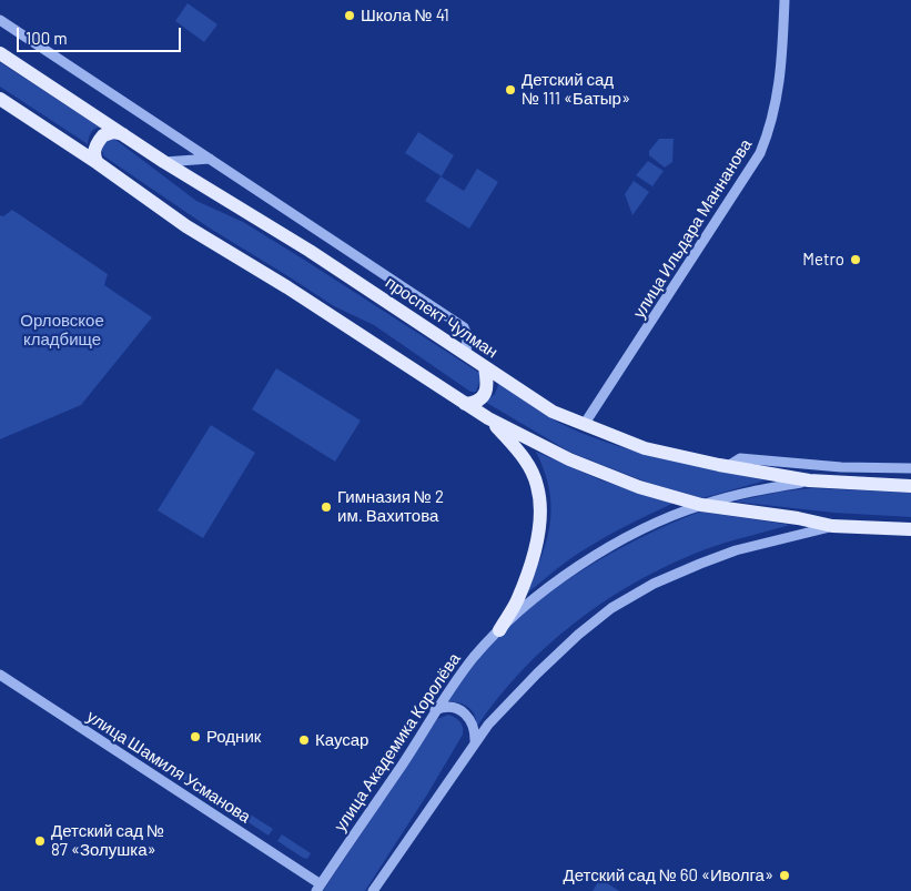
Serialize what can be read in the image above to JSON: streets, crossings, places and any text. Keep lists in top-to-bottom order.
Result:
{
  "streets": {
    "main road": ["проспект Чулман"],
    "street": ["улица Ильдара Маннанова", "улица Академика Королёва", "улица Шамиля Усманова"]
  },
  "crossings": [
    ["улица Ильдара Маннанова", "проспект Чулман"],
    ["проспект Чулман", "улица Академика Королёва"],
    ["улица Академика Королёва", "улица Шамиля Усманова"]
  ],
  "parks": ["Орловское кладбище"],
  "places": [
    "Школа № 41",
    "Детский сад № 111 «Батыр»",
    "Metro",
    "Гимназия № 2 им. Вахитова",
    "Родник",
    "Каусар",
    "Детский сад № 87 «Золушка»",
    "Детский сад № 60 «Иволга»"
  ],
  "scale_bar": "100 m"
}
